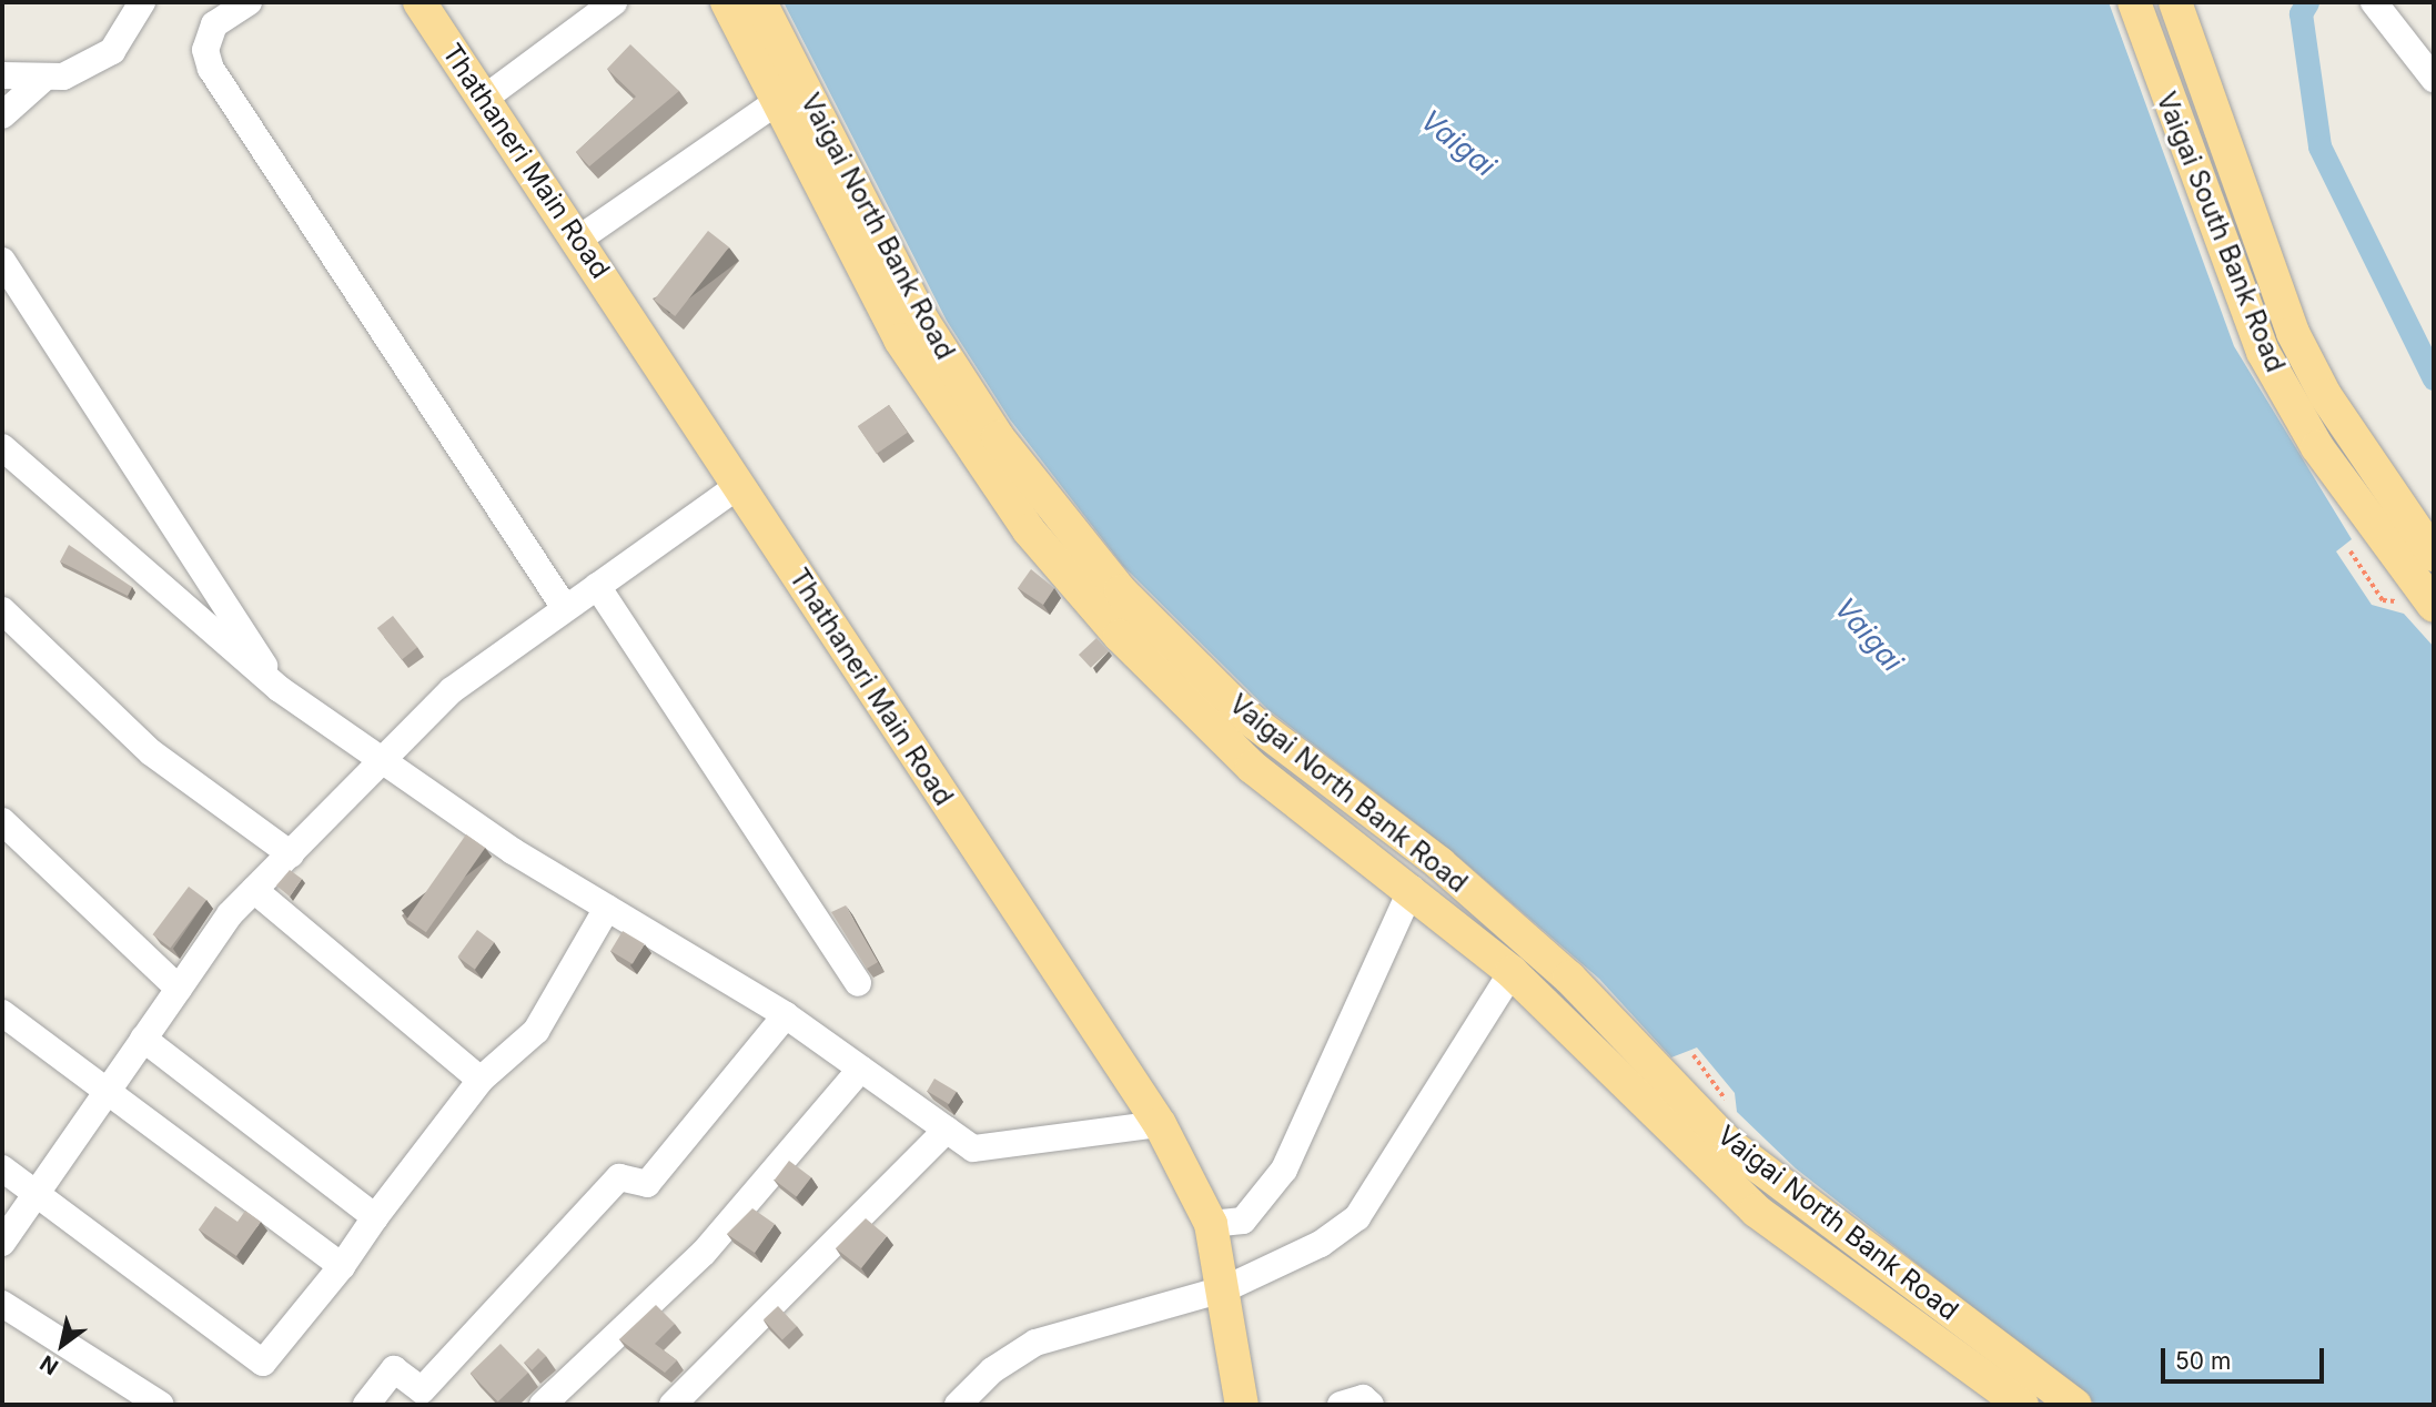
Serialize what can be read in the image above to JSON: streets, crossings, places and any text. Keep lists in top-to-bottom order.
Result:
{
  "streets": {
    "main road": ["Thathaneri Main Road", "Vaigai North Bank Road", "Vaigai South Bank Road"]
  },
  "water": ["Vaigai"],
  "scale_bar": "50 m",
  "north": "bottom left"
}
